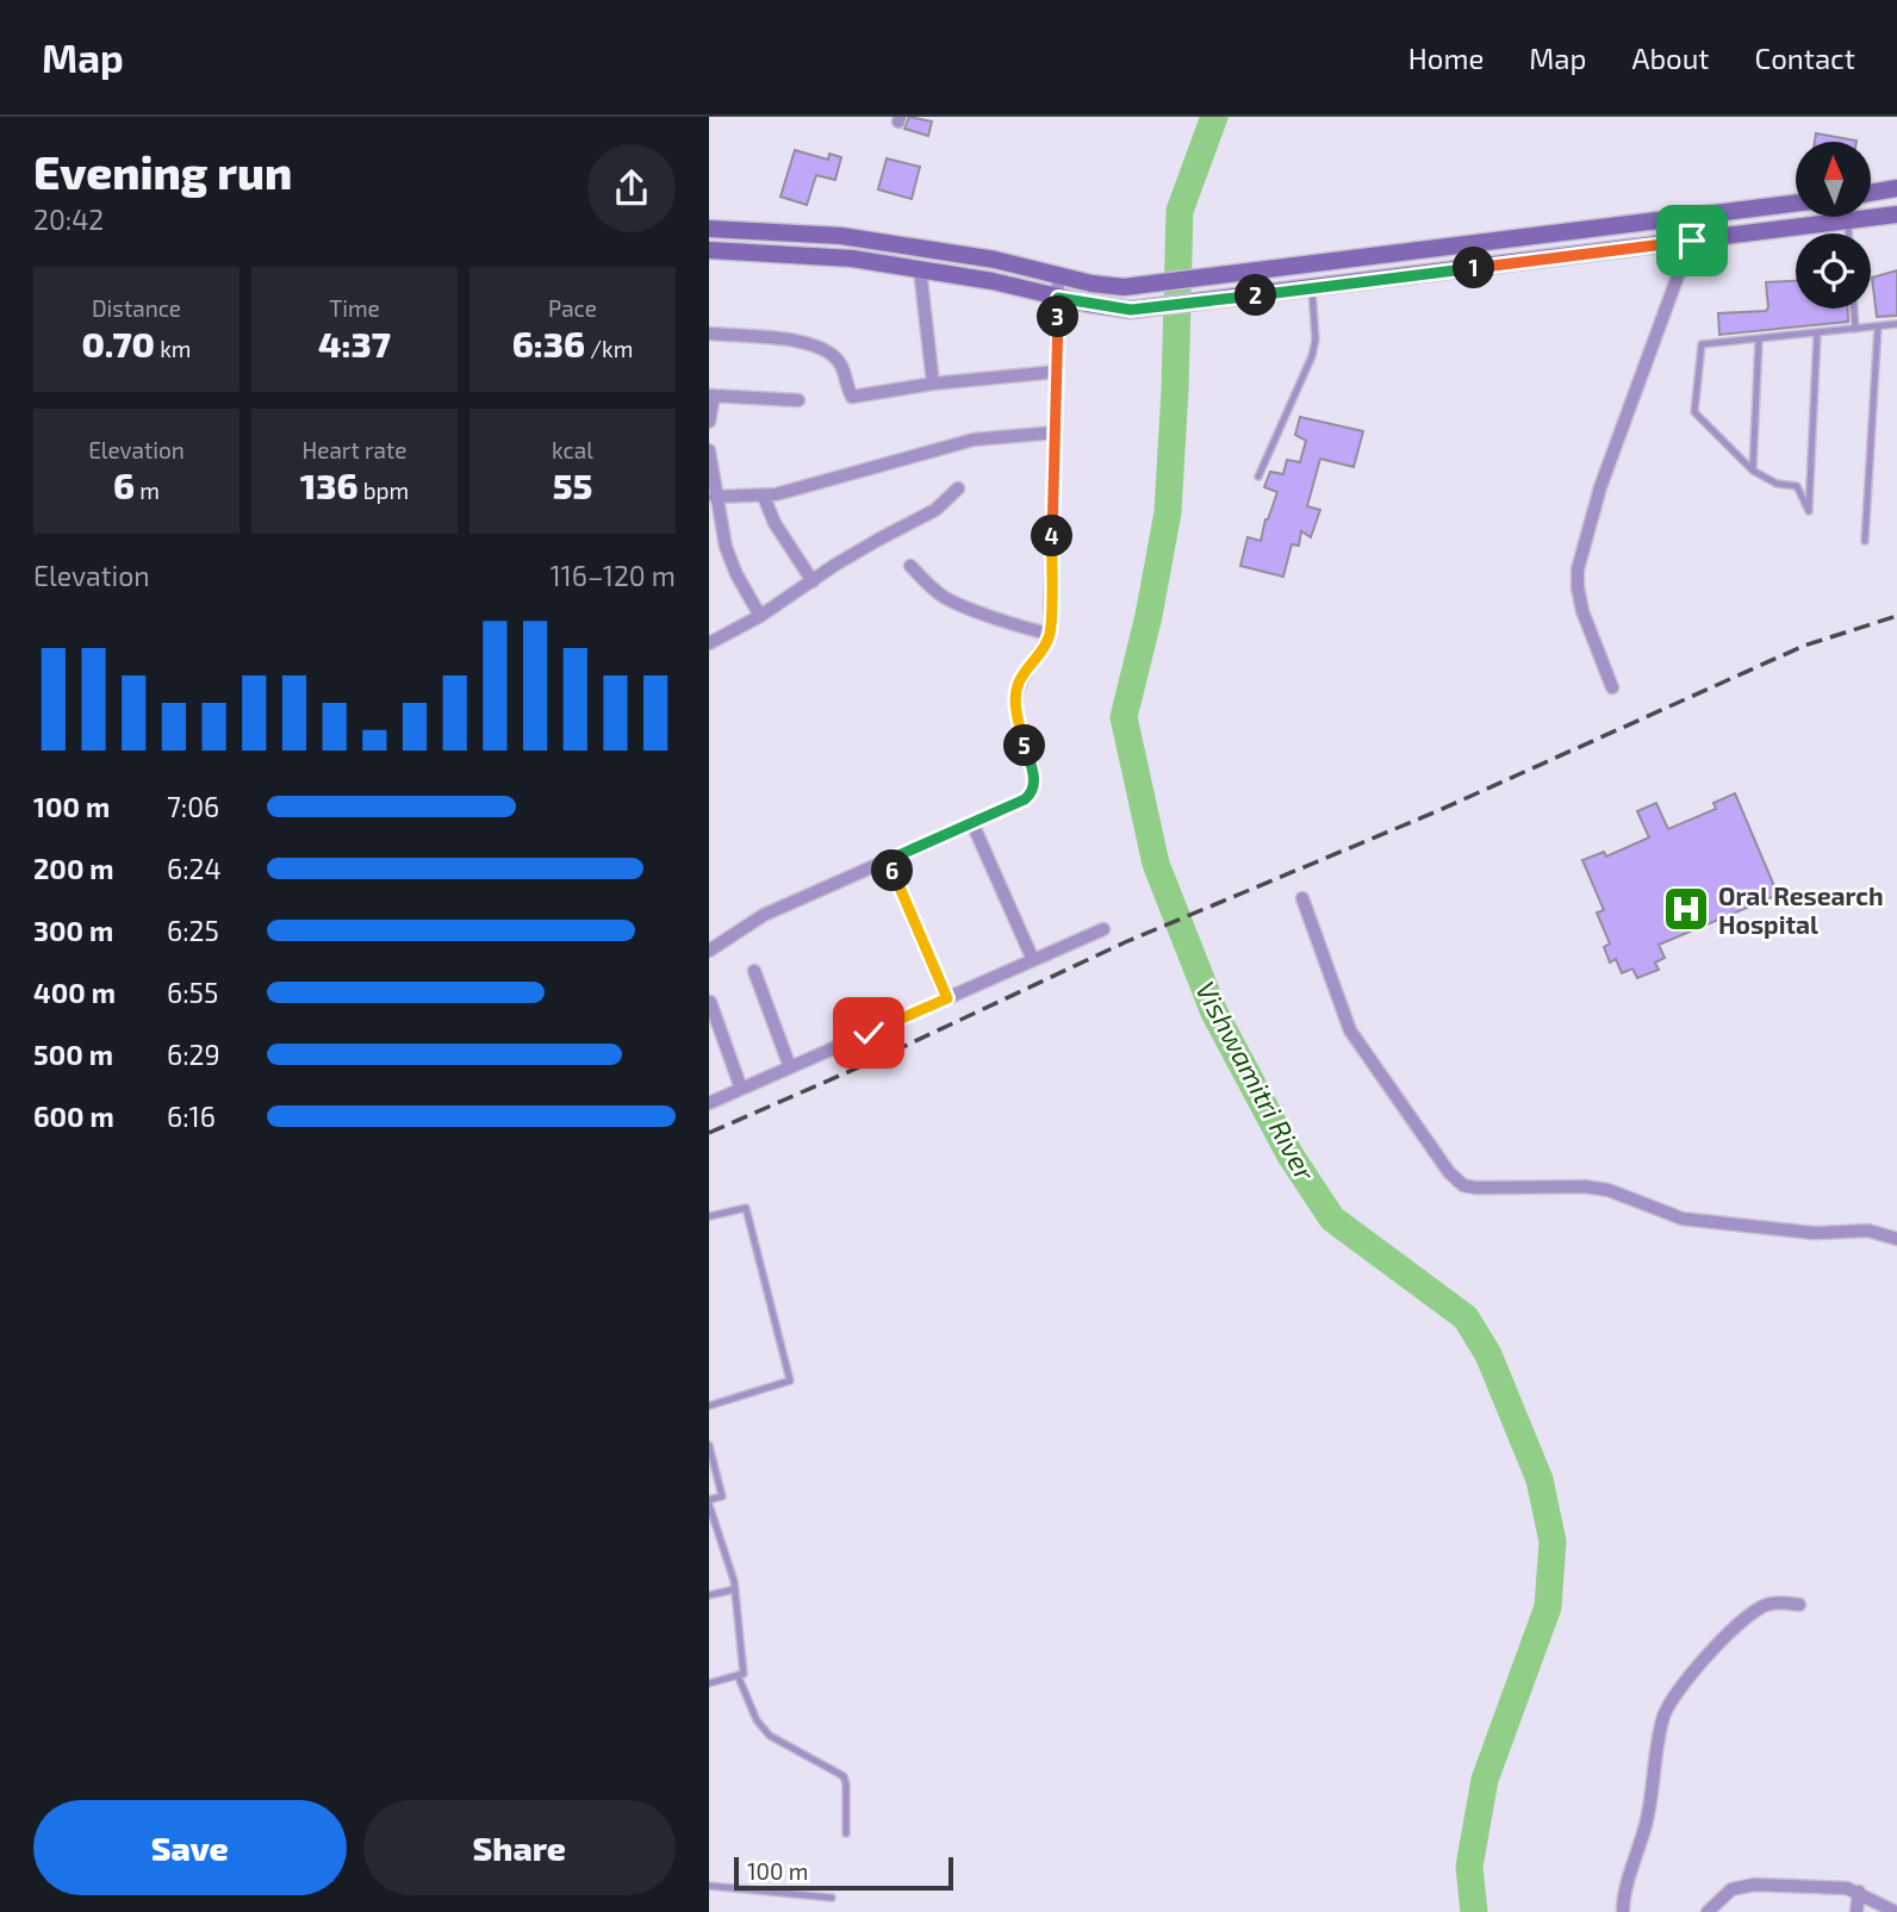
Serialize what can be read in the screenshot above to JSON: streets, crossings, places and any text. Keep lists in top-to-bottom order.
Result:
{
  "water": ["Vishwamitri River"],
  "places": {
    "hospital": ["Oral Research Hospital"]
  },
  "scale_bar": "100 m",
  "north": "top",
  "page": {
    "header": "Map",
    "nav": [
      "Home",
      "Map",
      "About",
      "Contact"
    ],
    "heading": ["Evening run", "20:42"],
    "pins": [
      "1",
      "2",
      "3",
      "4",
      "5",
      "6"
    ],
    "stats": [
      ["Distance", "0.70 km"],
      ["Time", "4:37"],
      ["Pace", "6:36 /km"],
      ["Elevation", "6 m"],
      ["Heart rate", "136 bpm"],
      ["kcal", "55"]
    ],
    "chart": ["Elevation", "116–120 m"],
    "list": [
      {
        "name": "100 m",
        "note": "7:06"
      },
      {
        "name": "200 m",
        "note": "6:24"
      },
      {
        "name": "300 m",
        "note": "6:25"
      },
      {
        "name": "400 m",
        "note": "6:55"
      },
      {
        "name": "500 m",
        "note": "6:29"
      },
      {
        "name": "600 m",
        "note": "6:16"
      }
    ],
    "buttons": ["Save", "Share"],
    "scale": "100 m"
  }
}
